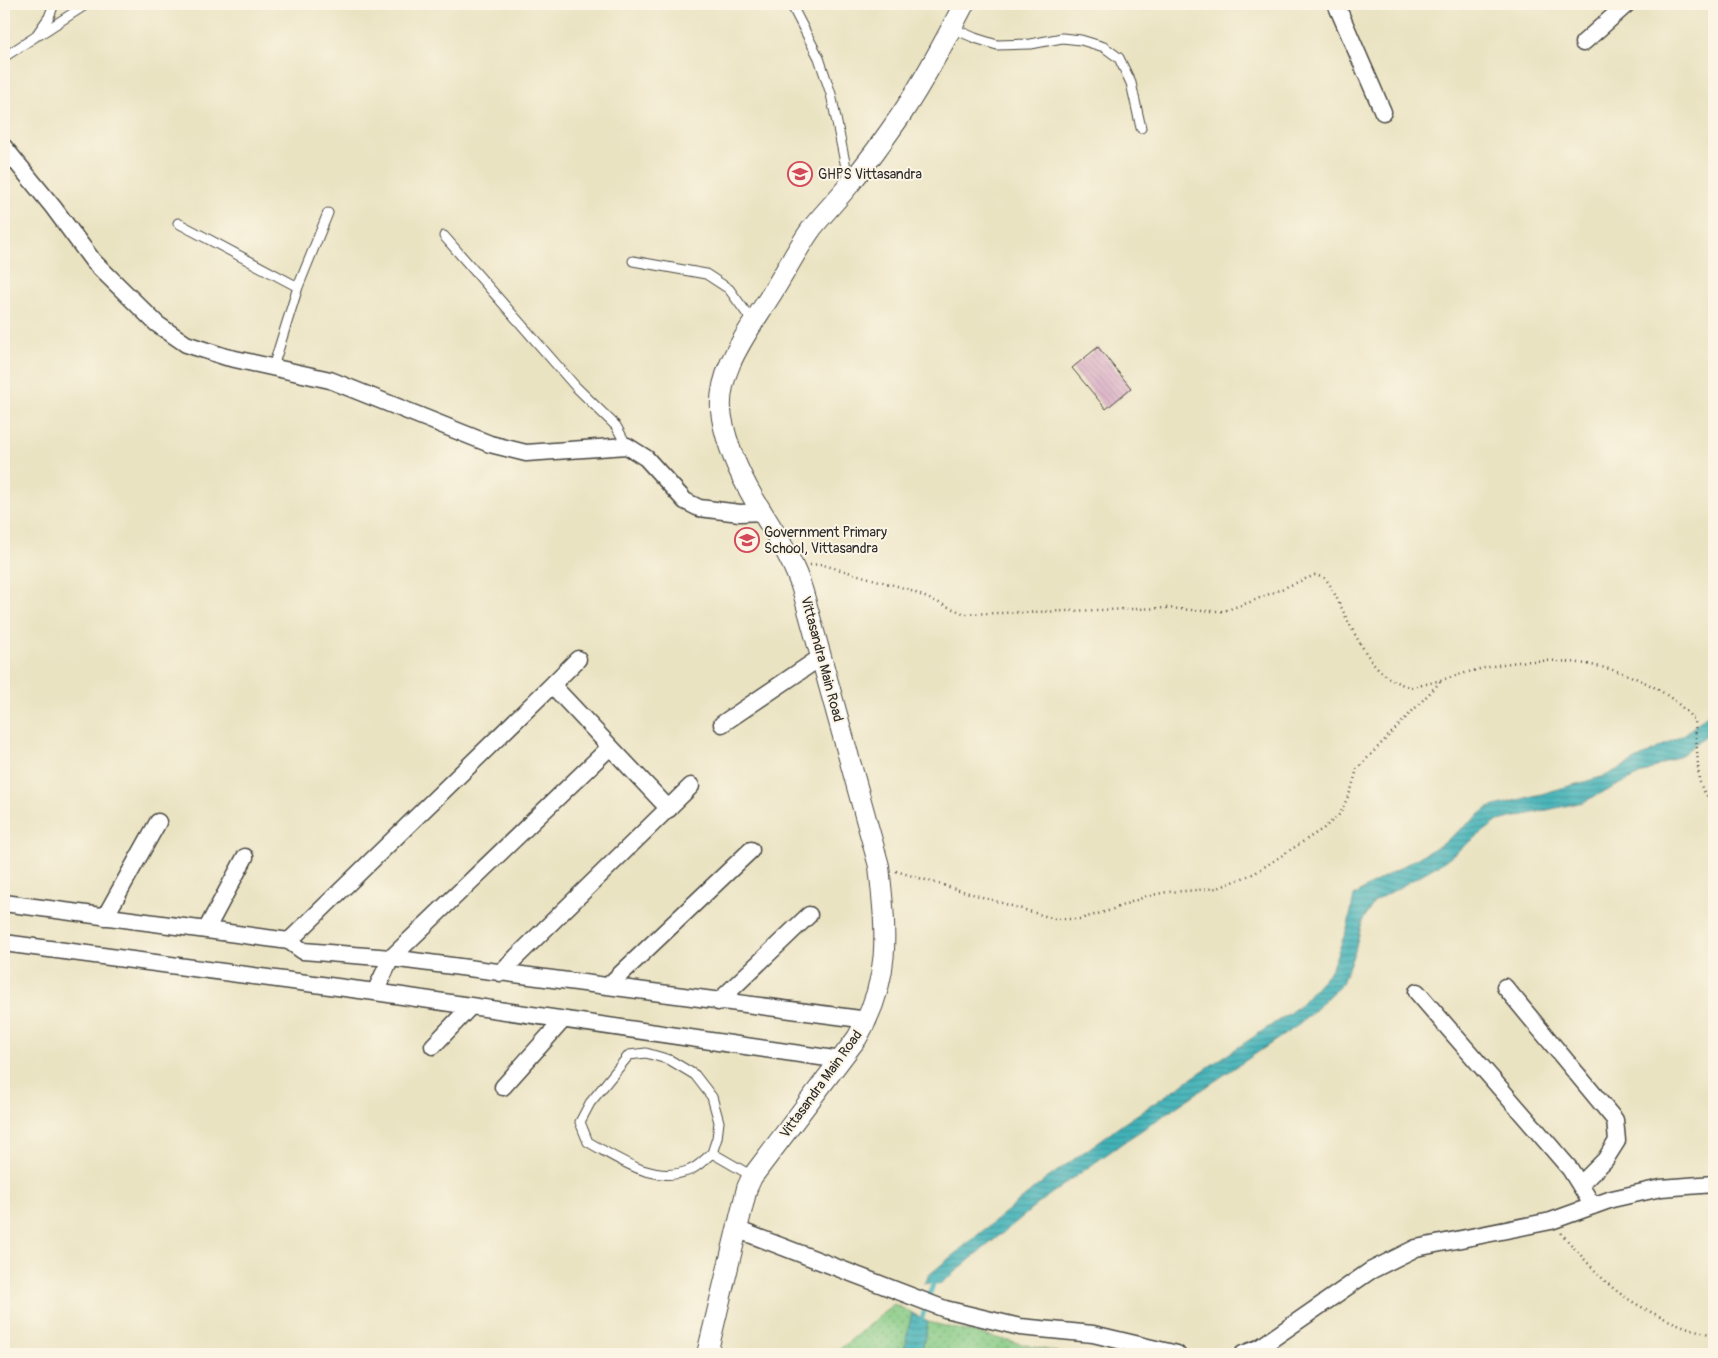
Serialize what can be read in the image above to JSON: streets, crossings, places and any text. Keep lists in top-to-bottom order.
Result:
{
  "streets": {
    "street": ["Vittasandra Main Road"]
  },
  "places": {
    "school or university": ["GHPS Vittasandra", "Government Primary School, Vittasandra"]
  }
}
